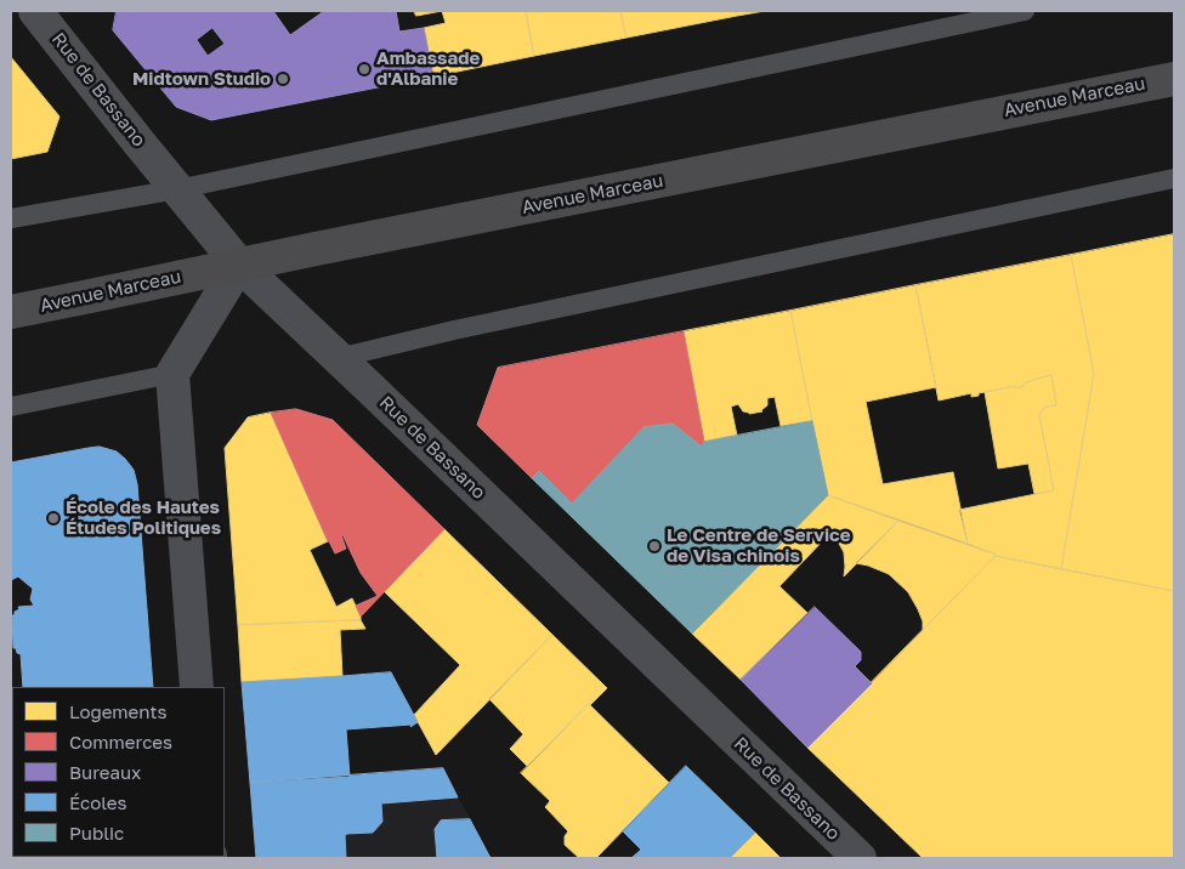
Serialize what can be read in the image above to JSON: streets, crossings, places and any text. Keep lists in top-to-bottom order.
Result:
{
  "streets": {
    "main road": ["Avenue Marceau"],
    "street": ["Rue de Bassano"]
  },
  "crossings": [
    ["Rue de Bassano", "Avenue Marceau"]
  ],
  "places": [
    "Ambassade d'Albanie",
    "Midtown Studio",
    "École des Hautes Études Politiques",
    "Le Centre de Service de Visa chinois"
  ],
  "legend": [
    "Logements",
    "Commerces",
    "Bureaux",
    "Écoles",
    "Public"
  ]
}
